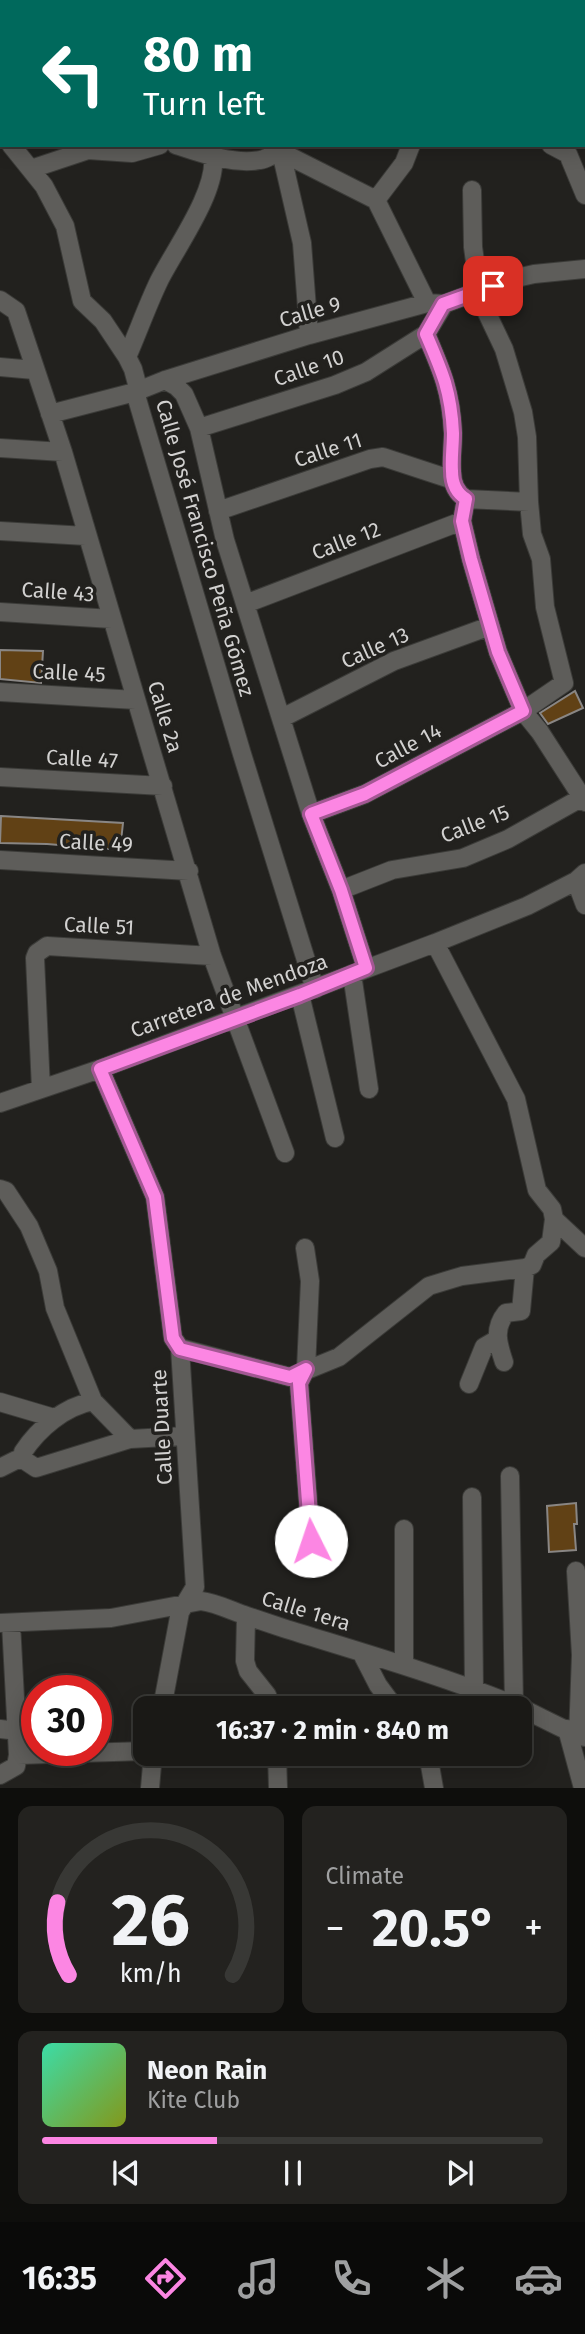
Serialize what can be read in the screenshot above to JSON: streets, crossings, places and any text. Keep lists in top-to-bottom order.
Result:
{
  "streets": {
    "street": [
      "Calle 9",
      "Calle 10",
      "Calle 11",
      "Calle 12",
      "Calle José Francisco Peña Gómez",
      "Calle 43",
      "Calle 13",
      "Calle 45",
      "Calle 2a",
      "Calle 14",
      "Calle 47",
      "Calle 15",
      "Calle 49",
      "Calle 51",
      "Carretera de Mendoza",
      "Calle Duarte",
      "Calle 1era"
    ]
  },
  "crossings": [
    ["Calle 9", "Calle José Francisco Peña Gómez"],
    ["Calle 9", "Calle 2a"],
    ["Calle José Francisco Peña Gómez", "Carretera de Mendoza"],
    ["Calle 43", "Calle 2a"],
    ["Calle 45", "Calle 2a"],
    ["Calle 2a", "Calle 47"],
    ["Calle 2a", "Calle 49"],
    ["Calle 2a", "Calle 51"],
    ["Calle 2a", "Carretera de Mendoza"],
    ["Calle 51", "Carretera de Mendoza"],
    ["Carretera de Mendoza", "Calle Duarte"],
    ["Calle Duarte", "Calle 1era"]
  ],
  "page": {
    "turn": ["80 m", "Turn left"],
    "limit": "30",
    "trip": "16:37 · 2 min · 840 m",
    "tile": "Climate",
    "heat": ["−", "20.5°", "+"],
    "song": ["Neon Rain", "Kite Club"],
    "tabs": "16:35",
    "gauge": ["26", "km/h"]
  }
}
